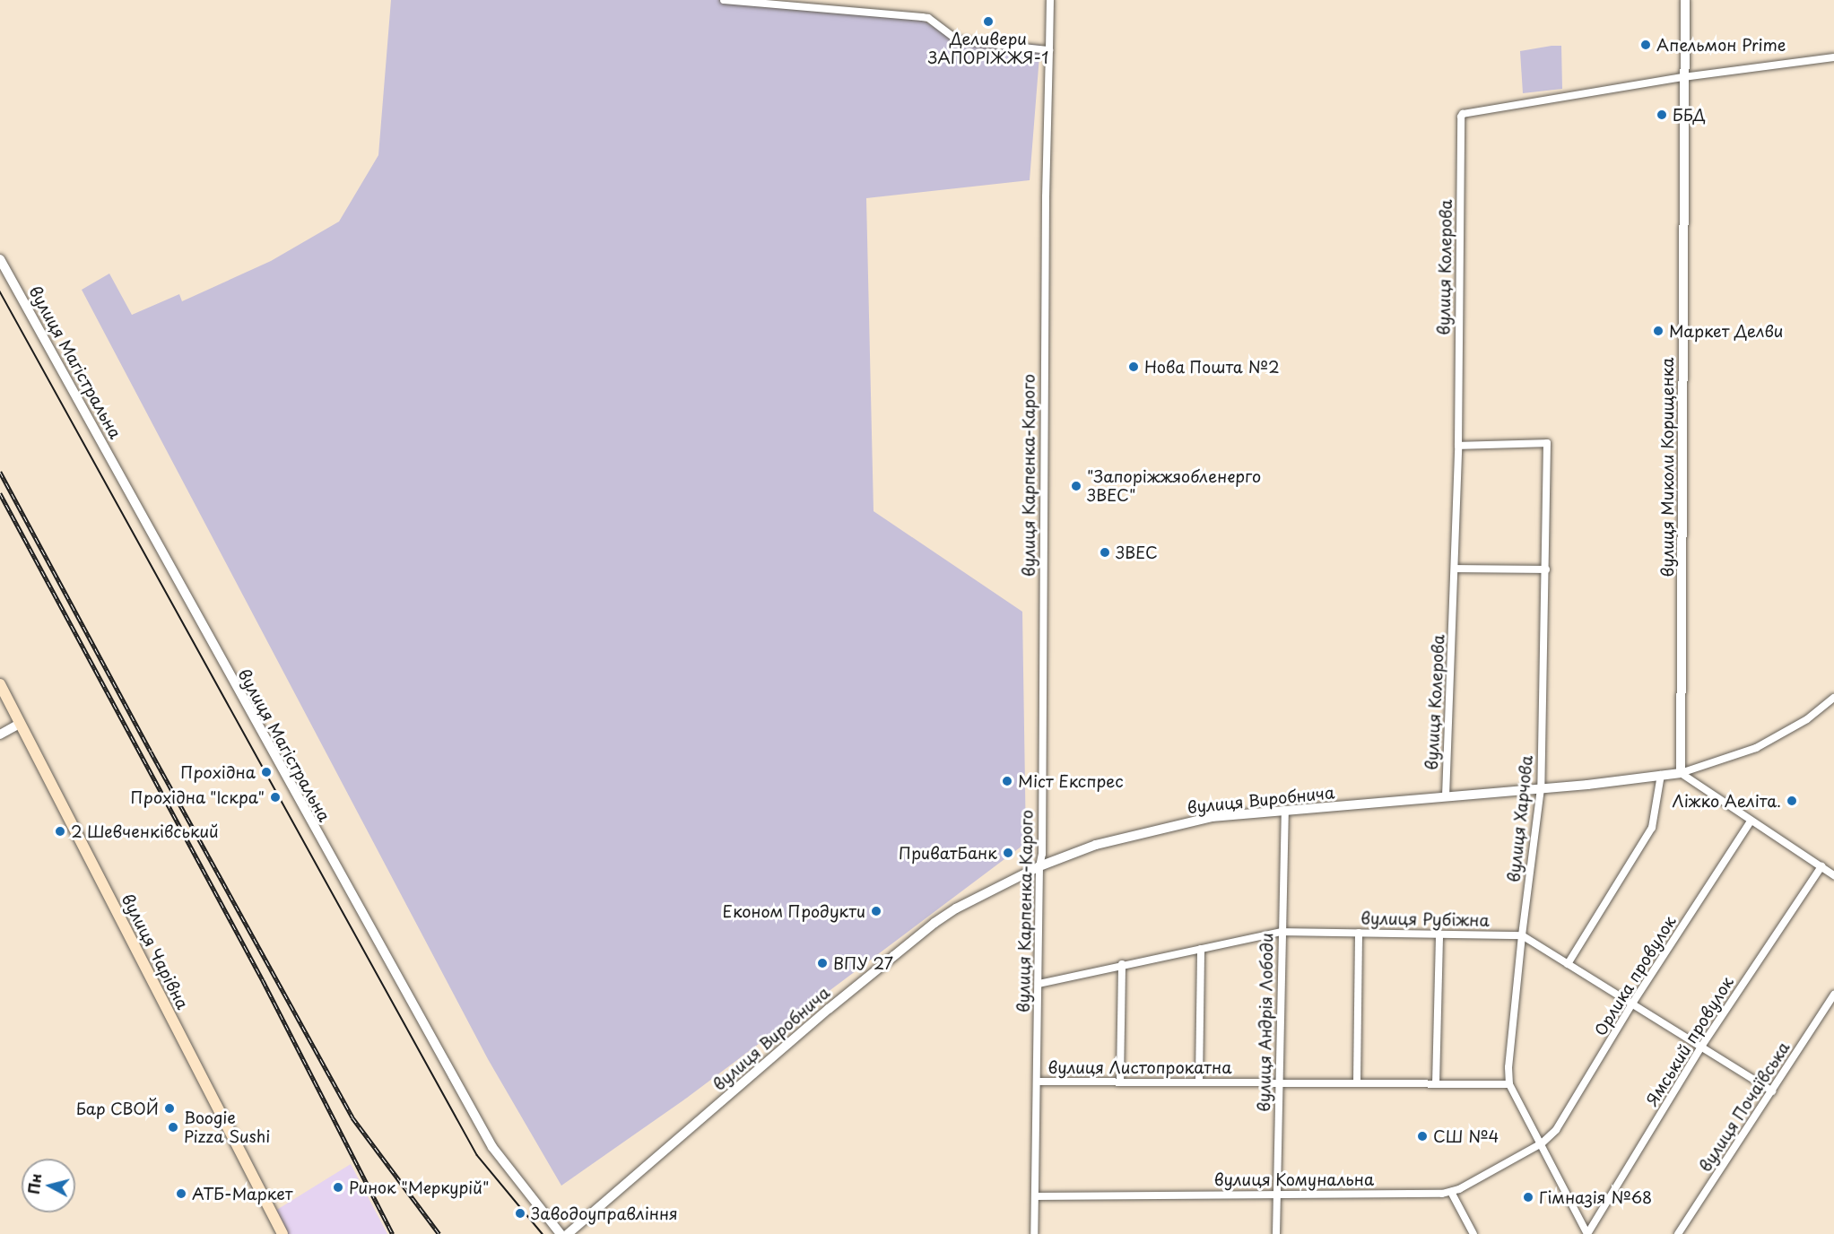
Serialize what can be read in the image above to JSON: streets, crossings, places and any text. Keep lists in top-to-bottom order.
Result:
{
  "streets": {
    "main road": ["вулиця Чарівна"],
    "street": [
      "вулиця Колерова",
      "вулиця Магістральна",
      "вулиця Миколи Корищенка",
      "вулиця Карпенка-Карого",
      "вулиця Виробнича",
      "вулиця Харчова",
      "вулиця Рубіжна",
      "Орлика провулок",
      "вулиця Андрія Лободи",
      "Ямський провулок",
      "вулиця Листопрокатна",
      "вулиця Почаївська",
      "вулиця Комунальна"
    ]
  },
  "crossings": [
    ["вулиця Колерова", "вулиця Миколи Корищенка"],
    ["вулиця Колерова", "вулиця Виробнича"],
    ["вулиця Колерова", "вулиця Харчова"],
    ["вулиця Миколи Корищенка", "вулиця Виробнича"],
    ["вулиця Карпенка-Карого", "вулиця Виробнича"],
    ["вулиця Карпенка-Карого", "вулиця Рубіжна"],
    ["вулиця Карпенка-Карого", "вулиця Листопрокатна"],
    ["вулиця Карпенка-Карого", "вулиця Комунальна"],
    ["вулиця Виробнича", "вулиця Харчова"],
    ["вулиця Виробнича", "вулиця Андрія Лободи"],
    ["вулиця Харчова", "вулиця Рубіжна"],
    ["вулиця Харчова", "Орлика провулок"],
    ["вулиця Харчова", "Ямський провулок"],
    ["вулиця Харчова", "вулиця Листопрокатна"],
    ["вулиця Харчова", "вулиця Комунальна"],
    ["вулиця Рубіжна", "вулиця Андрія Лободи"],
    ["Орлика провулок", "вулиця Комунальна"],
    ["вулиця Андрія Лободи", "вулиця Листопрокатна"],
    ["вулиця Андрія Лободи", "вулиця Комунальна"]
  ],
  "places": [
    "Деливери ЗАПОРІЖЖЯ-1",
    "Апельмон Prime",
    "ББД",
    "Маркет Делви",
    "Нова Пошта №2",
    "\"Запоріжжяобленерго ЗВЕС\"",
    "ЗВЕС",
    "Прохідна",
    "Мiст Експрес",
    "Прохідна \"Іскра\"",
    "Ліжко Аеліта.",
    "2 Шевченківський",
    "ПриватБанк",
    "Економ Продукти",
    "ВПУ 27",
    "Бар СВОЙ",
    "Boogie Pizza Sushi",
    "СШ №4",
    "Ринок \"Меркурій\"",
    "АТБ-Маркет",
    "Гімназія №68",
    "Заводоуправління"
  ],
  "north": "left"
}
